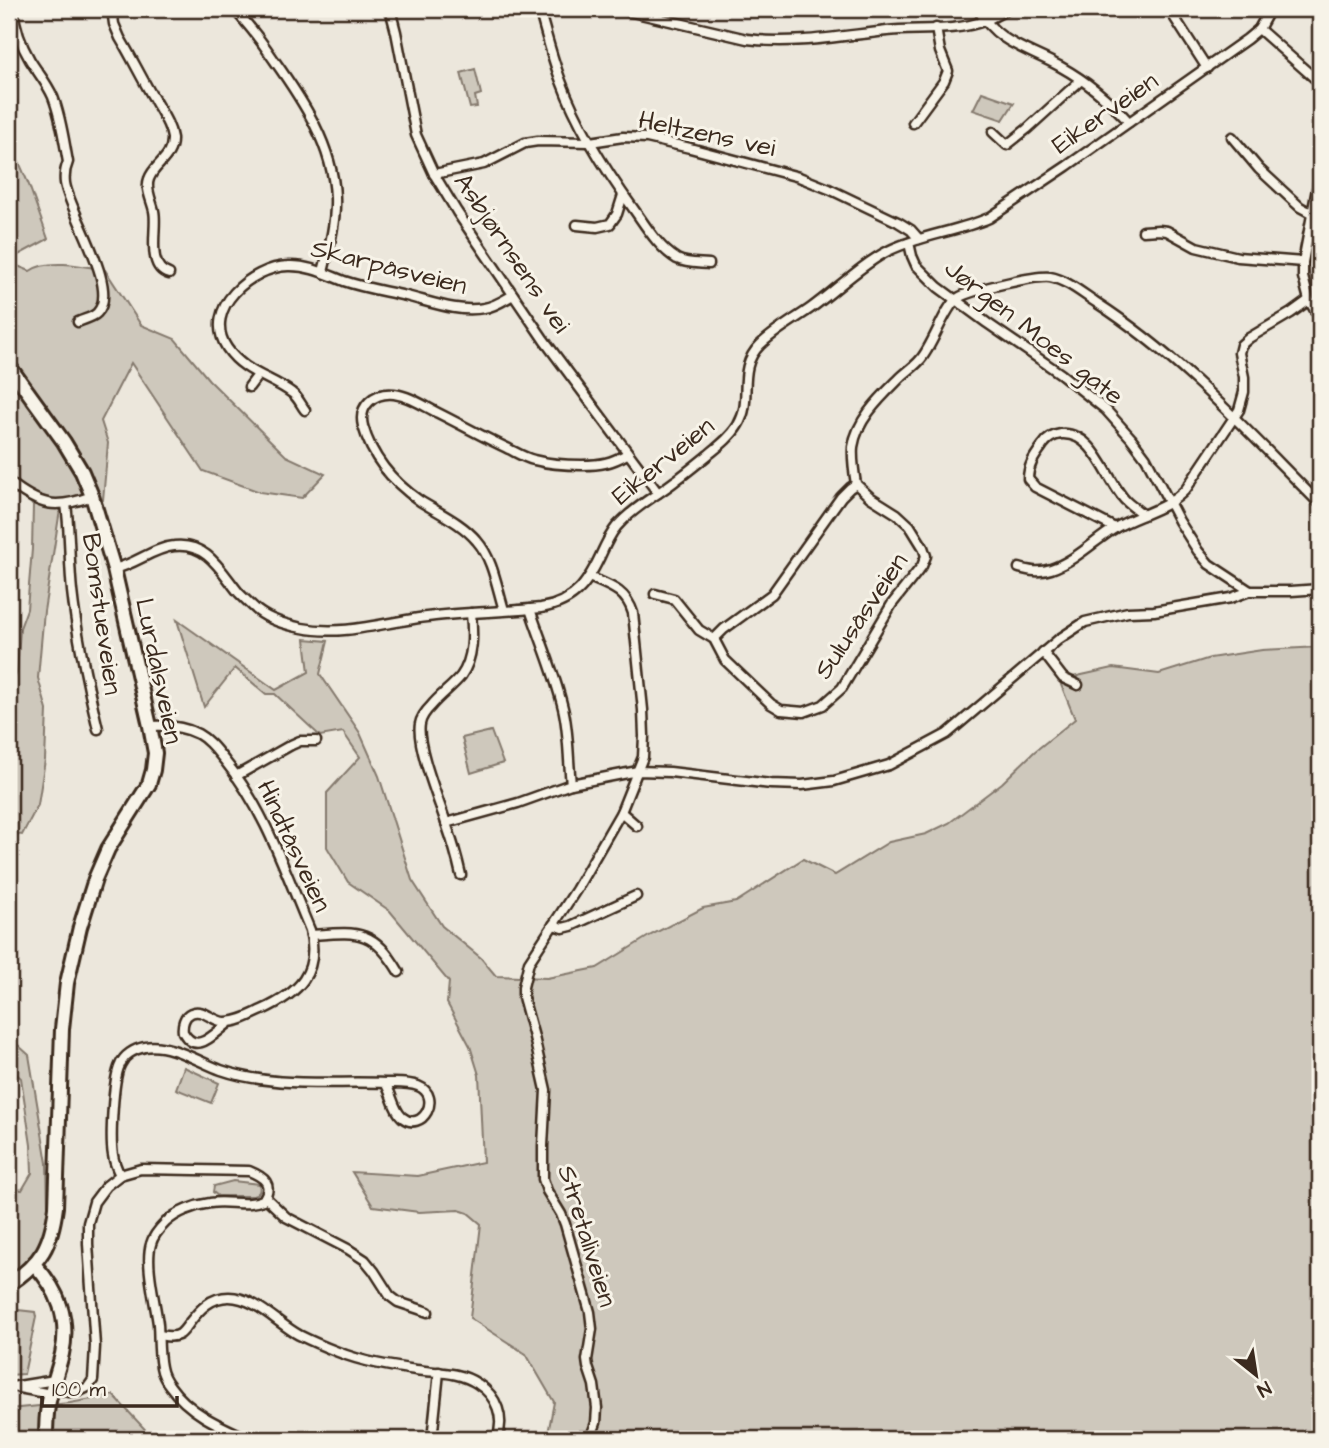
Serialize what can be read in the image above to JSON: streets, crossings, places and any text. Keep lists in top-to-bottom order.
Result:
{
  "streets": {
    "main road": ["Lurdalsveien"],
    "street": [
      "Eikerveien",
      "Heltzens vei",
      "Asbjørnsens vei",
      "Skarpåsveien",
      "Jørgen Moes gate",
      "Bomstueveien",
      "Sulusåsveien",
      "Hindtåsveien",
      "Stretaliveien"
    ]
  },
  "crossings": [
    ["Eikerveien", "Heltzens vei"],
    ["Eikerveien", "Asbjørnsens vei"],
    ["Eikerveien", "Jørgen Moes gate"],
    ["Eikerveien", "Lurdalsveien"],
    ["Eikerveien", "Stretaliveien"],
    ["Heltzens vei", "Asbjørnsens vei"],
    ["Asbjørnsens vei", "Skarpåsveien"],
    ["Lurdalsveien", "Hindtåsveien"]
  ],
  "scale_bar": "100 m",
  "north": "bottom right"
}
